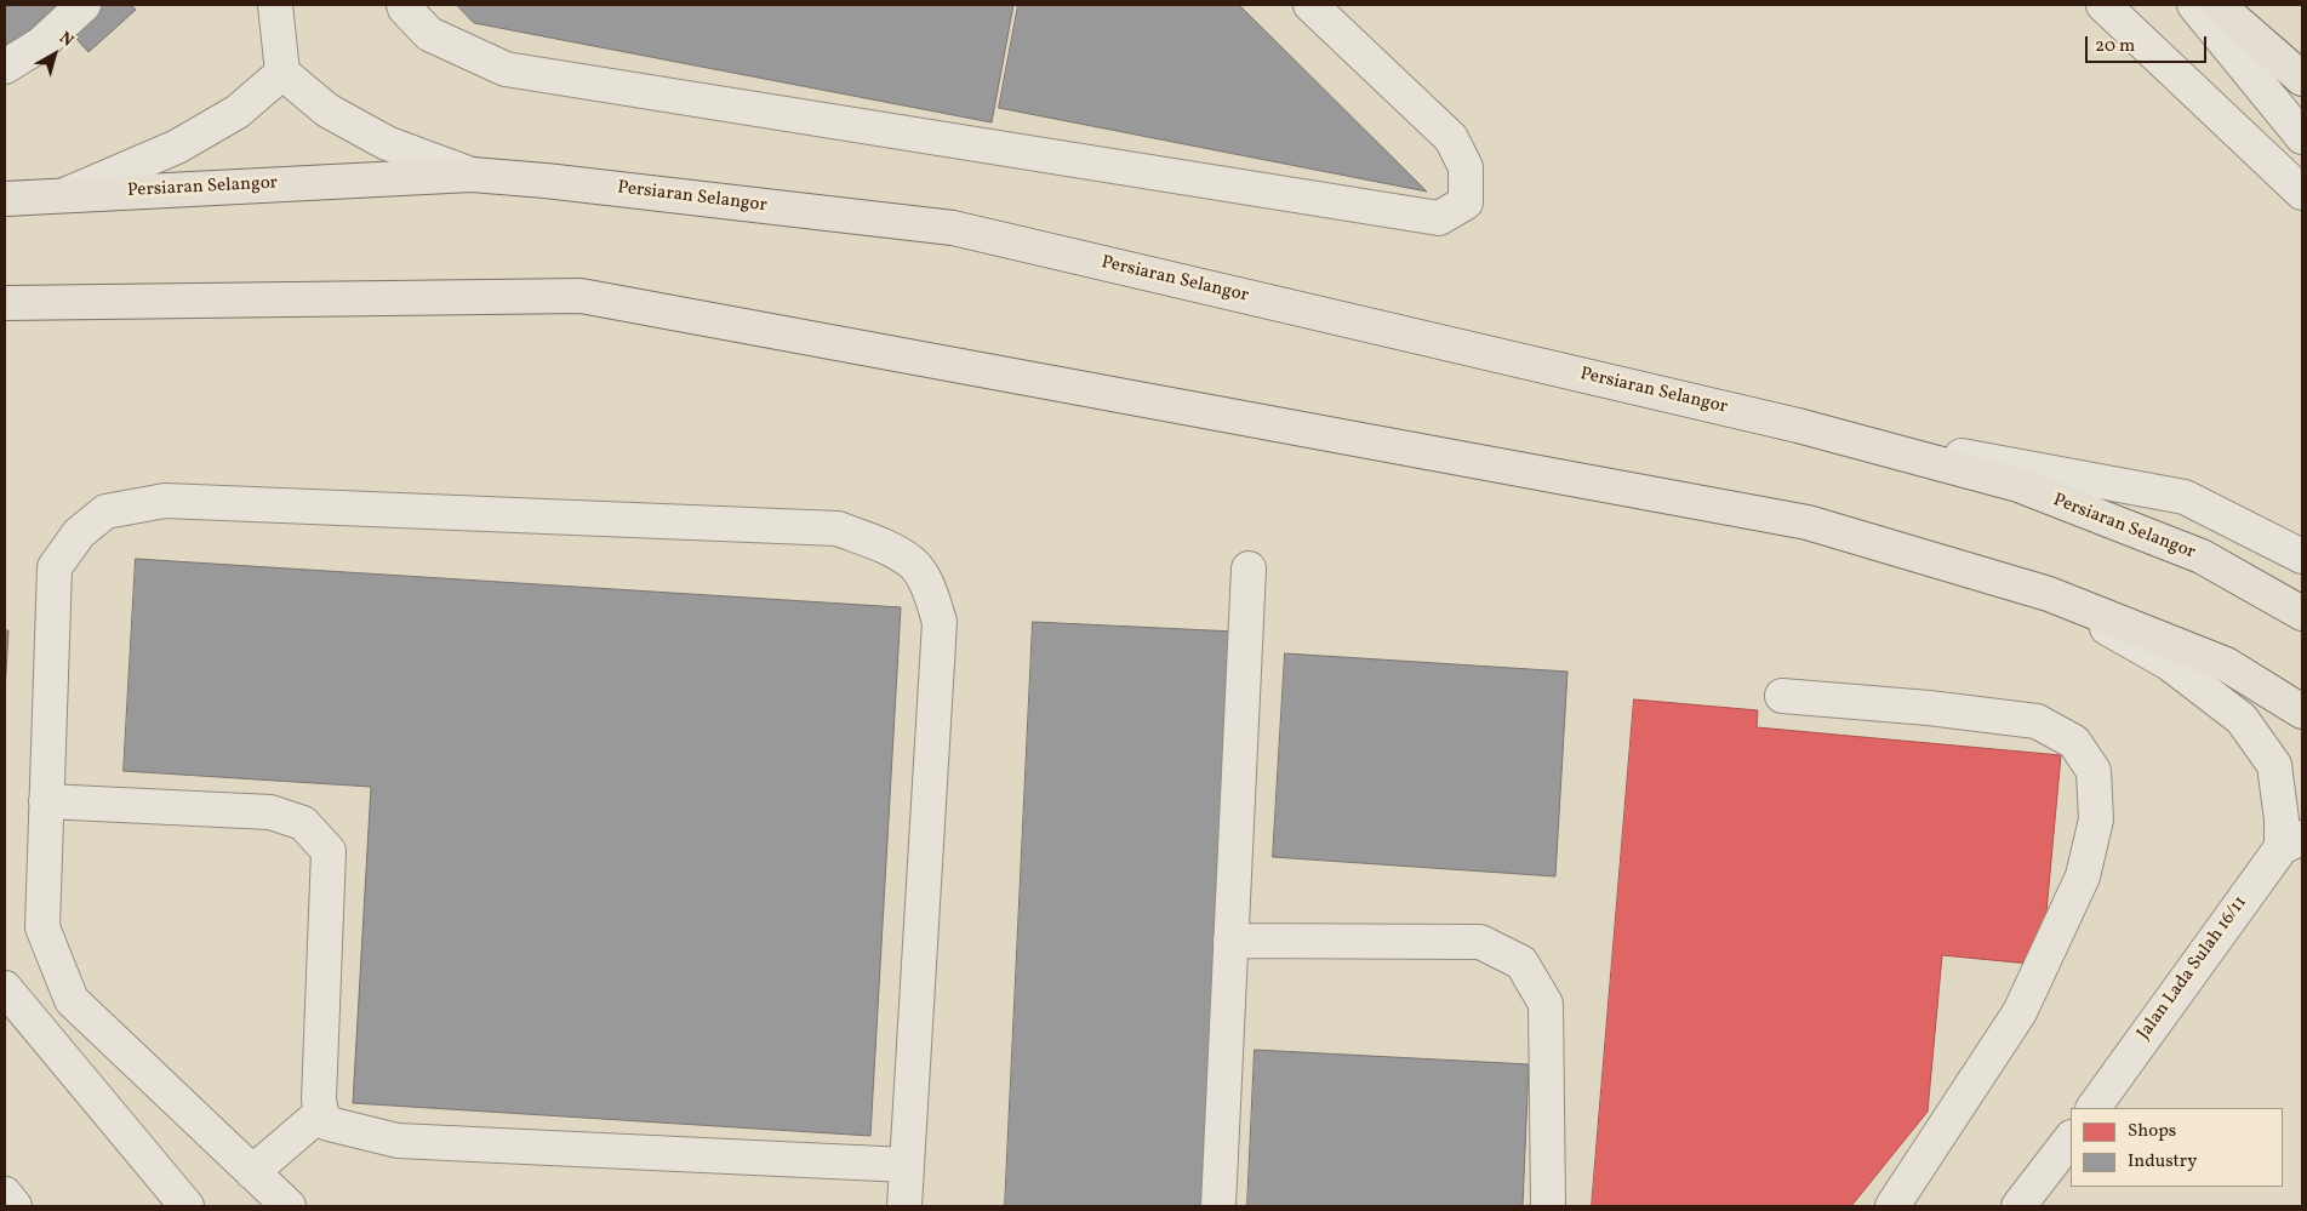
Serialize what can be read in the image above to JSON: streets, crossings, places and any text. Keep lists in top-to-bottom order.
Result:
{
  "streets": {
    "main road": ["Persiaran Selangor"],
    "street": ["Jalan Lada Sulah 16/11"]
  },
  "legend": ["Shops", "Industry"],
  "scale_bar": "20 m",
  "north": "top right"
}
